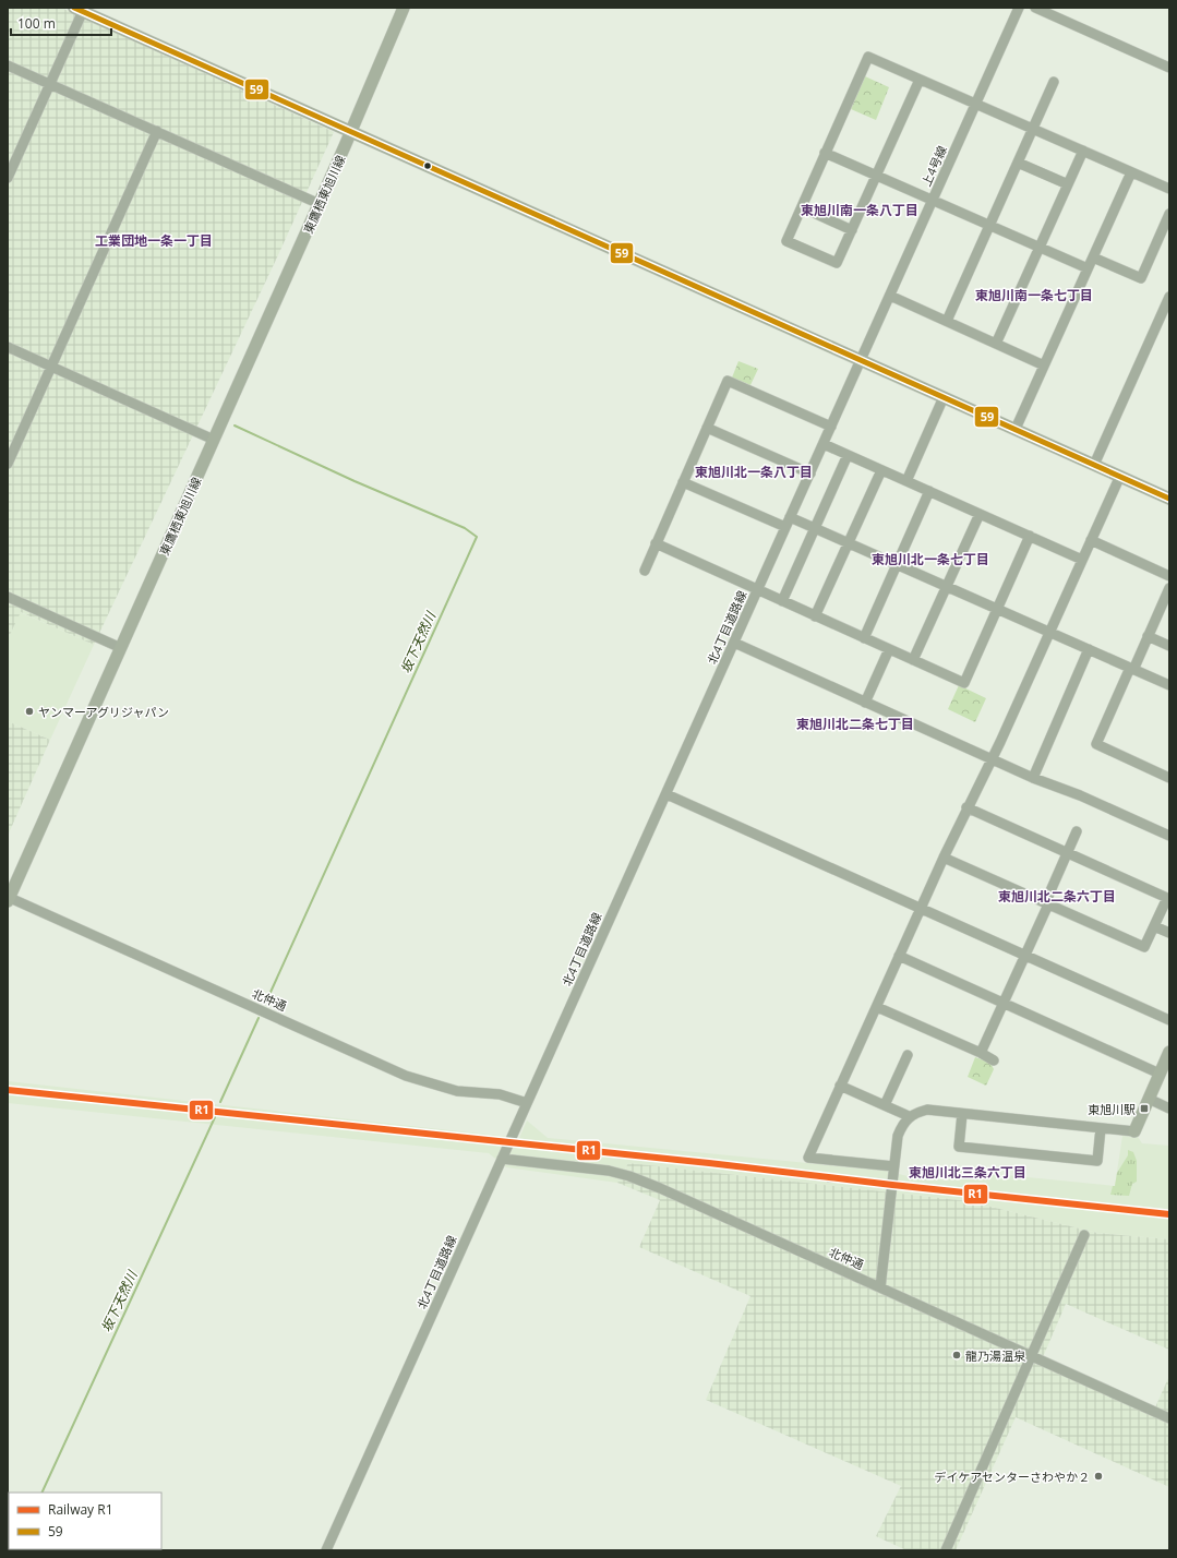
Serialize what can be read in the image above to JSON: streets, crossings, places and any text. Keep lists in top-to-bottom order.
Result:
{
  "streets": {
    "main road": ["東鷹栖東旭川線"],
    "street": ["上4号線", "北4丁目道路線", "北仲通"]
  },
  "crossings": [
    ["上4号線", "北4丁目道路線"],
    ["東鷹栖東旭川線", "北仲通"],
    ["北4丁目道路線", "北仲通"]
  ],
  "districts": [
    "東旭川南一条八丁目",
    "工業団地一条一丁目",
    "東旭川南一条七丁目",
    "東旭川北一条八丁目",
    "東旭川北一条七丁目",
    "東旭川北二条七丁目",
    "東旭川北二条六丁目",
    "東旭川北三条六丁目"
  ],
  "water": ["坂下天然川"],
  "places": {
    "other": ["ヤンマーアグリジャパン", "龍乃湯温泉", "デイケアセンターさわやか２"],
    "transit": ["東旭川駅"]
  },
  "lines": ["transit line 59", "rail line R1"],
  "legend": ["Railway R1", "59"],
  "scale_bar": "100 m"
}
